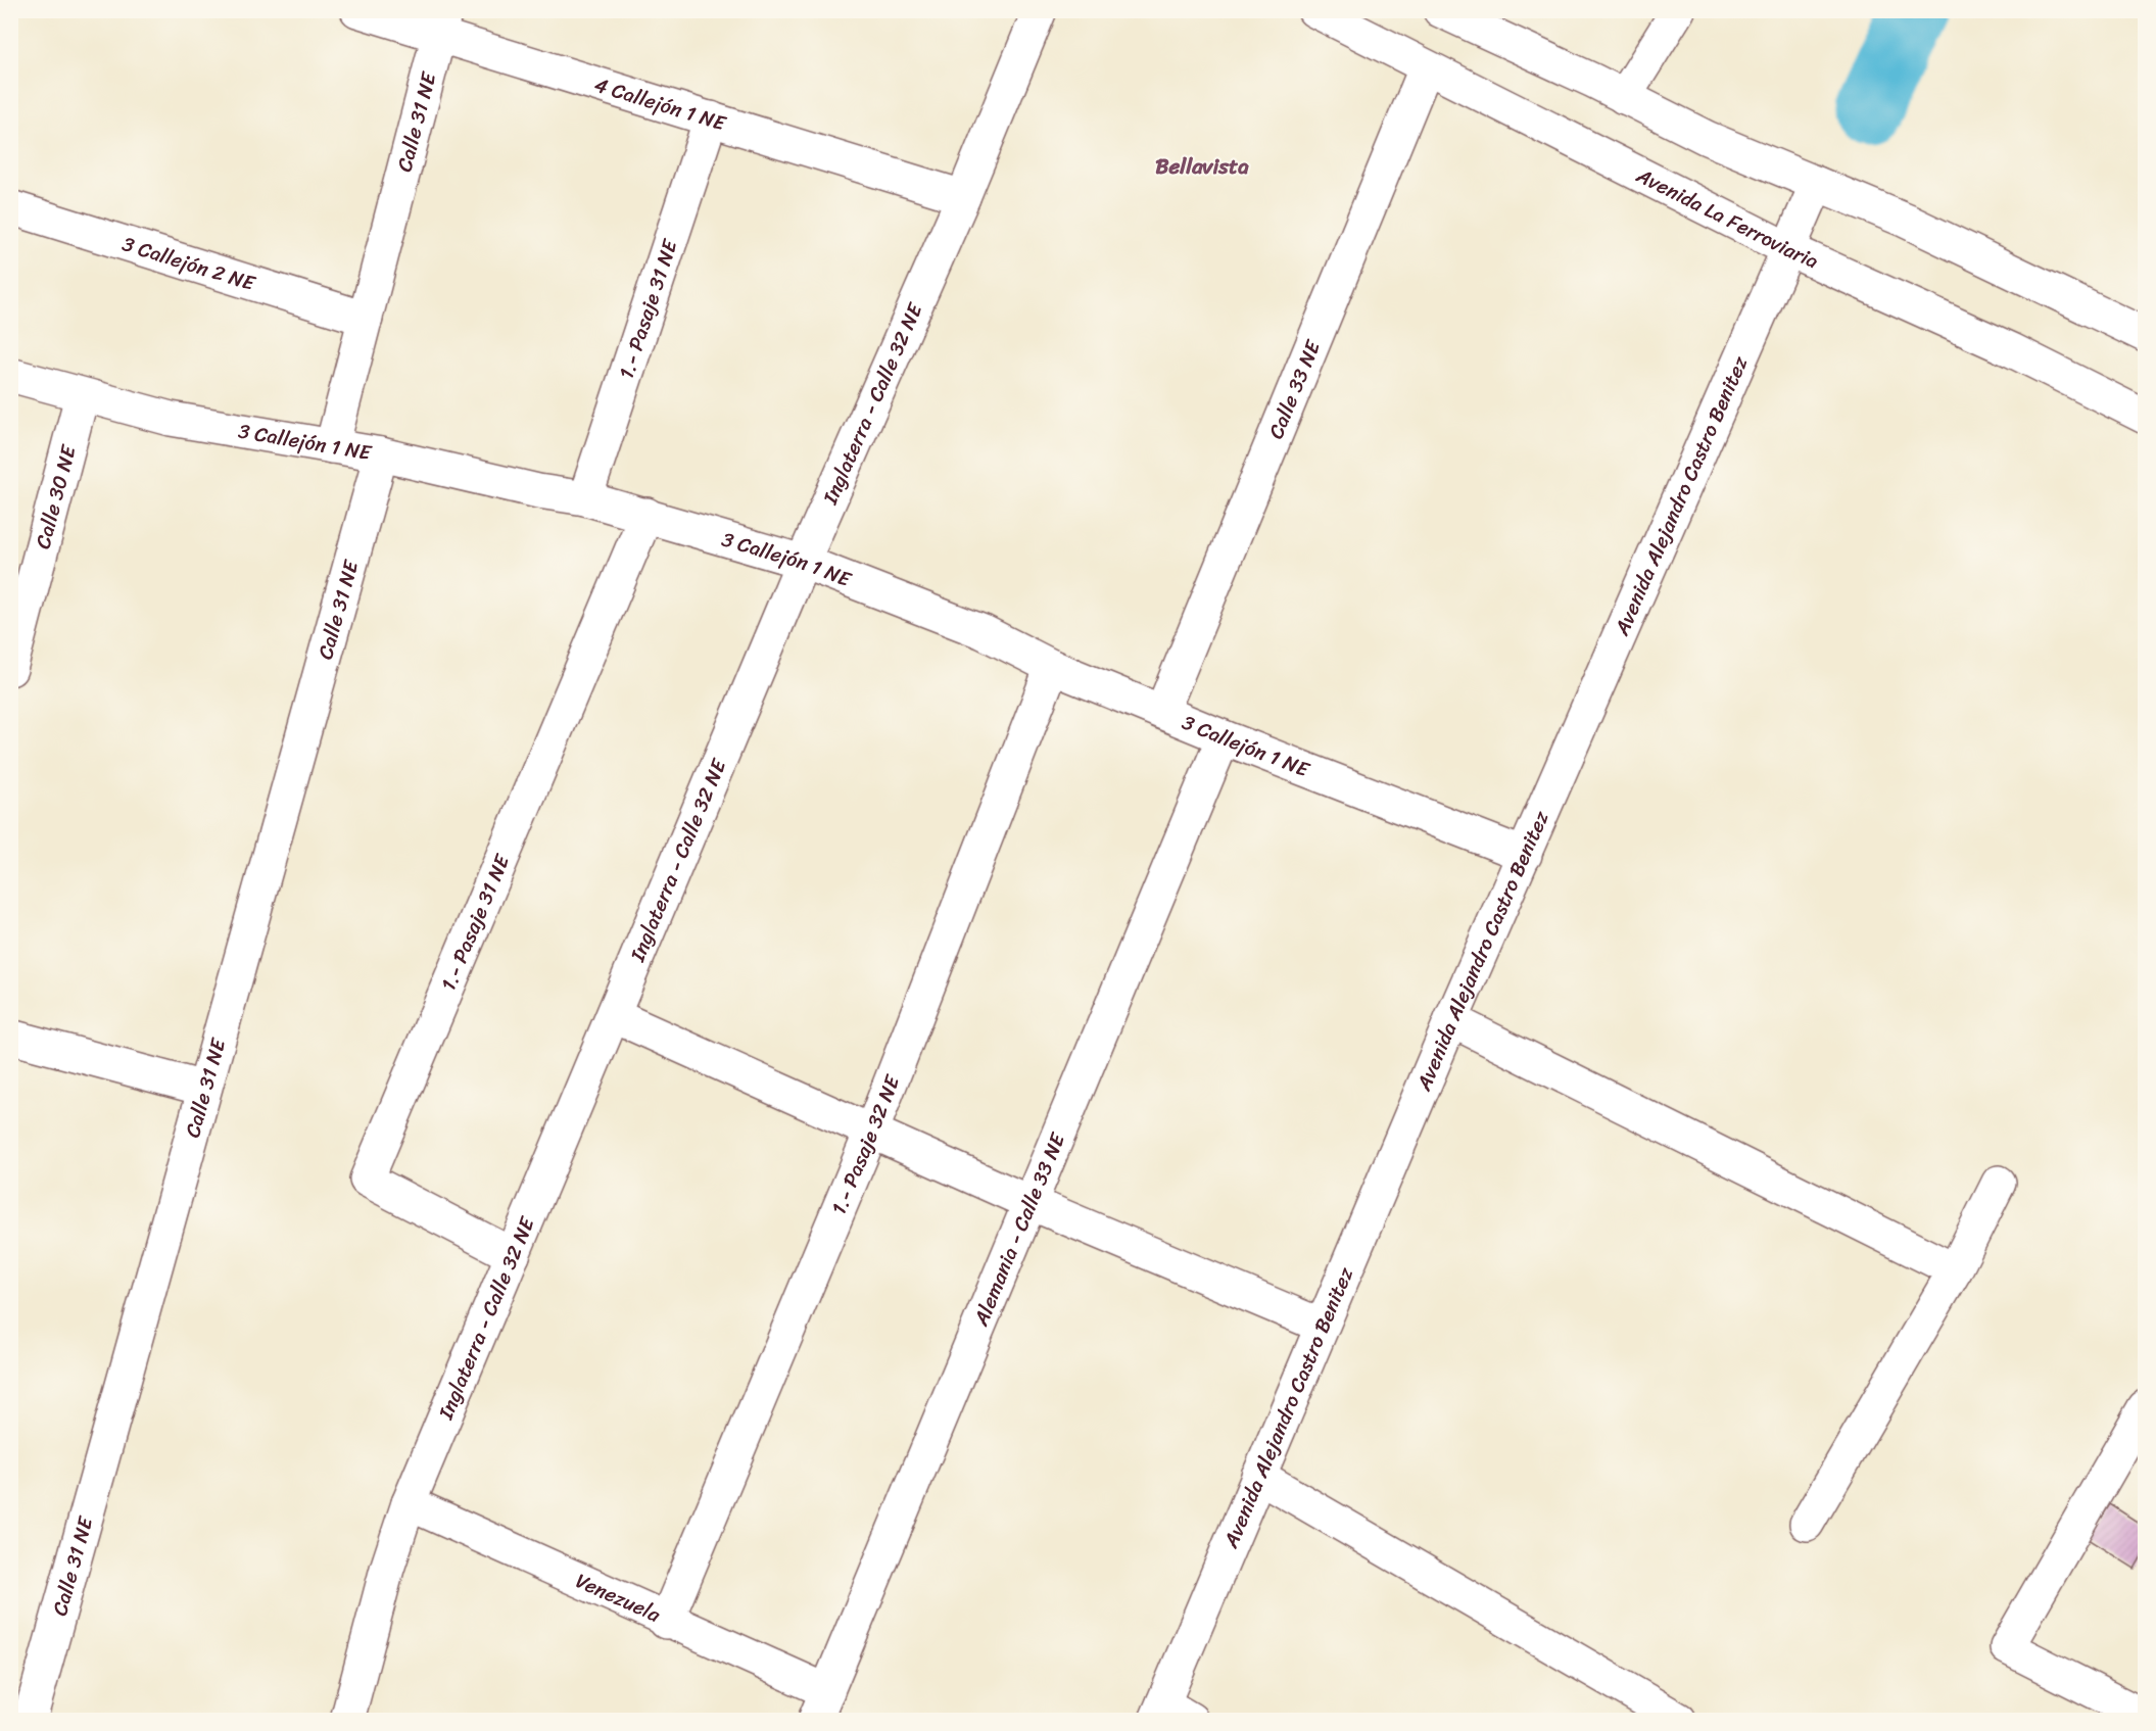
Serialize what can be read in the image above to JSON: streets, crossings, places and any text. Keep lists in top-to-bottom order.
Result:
{
  "streets": {
    "street": [
      "4 Callejón 1 NE",
      "Calle 31 NE",
      "Avenida La Ferroviaria",
      "3 Callejón 2 NE",
      "1.- Pasaje 31 NE",
      "Calle 33 NE",
      "Inglaterra - Calle 32 NE",
      "3 Callejón 1 NE",
      "Calle 30 NE",
      "Avenida Alejandro Castro Benitez",
      "1.- Pasaje 32 NE",
      "Alemania - Calle 33 NE",
      "Venezuela"
    ]
  },
  "crossings": [
    ["4 Callejón 1 NE", "Calle 31 NE"],
    ["4 Callejón 1 NE", "1.- Pasaje 31 NE"],
    ["4 Callejón 1 NE", "Inglaterra - Calle 32 NE"],
    ["Calle 31 NE", "3 Callejón 2 NE"],
    ["Calle 31 NE", "3 Callejón 1 NE"],
    ["Avenida La Ferroviaria", "Calle 33 NE"],
    ["Avenida La Ferroviaria", "Avenida Alejandro Castro Benitez"],
    ["1.- Pasaje 31 NE", "Inglaterra - Calle 32 NE"],
    ["1.- Pasaje 31 NE", "3 Callejón 1 NE"],
    ["Calle 33 NE", "3 Callejón 1 NE"],
    ["Inglaterra - Calle 32 NE", "3 Callejón 1 NE"],
    ["Inglaterra - Calle 32 NE", "Venezuela"],
    ["3 Callejón 1 NE", "Calle 30 NE"],
    ["3 Callejón 1 NE", "Avenida Alejandro Castro Benitez"],
    ["3 Callejón 1 NE", "1.- Pasaje 32 NE"],
    ["3 Callejón 1 NE", "Alemania - Calle 33 NE"],
    ["1.- Pasaje 32 NE", "Venezuela"],
    ["Alemania - Calle 33 NE", "Venezuela"]
  ],
  "districts": ["Bellavista"]
}
